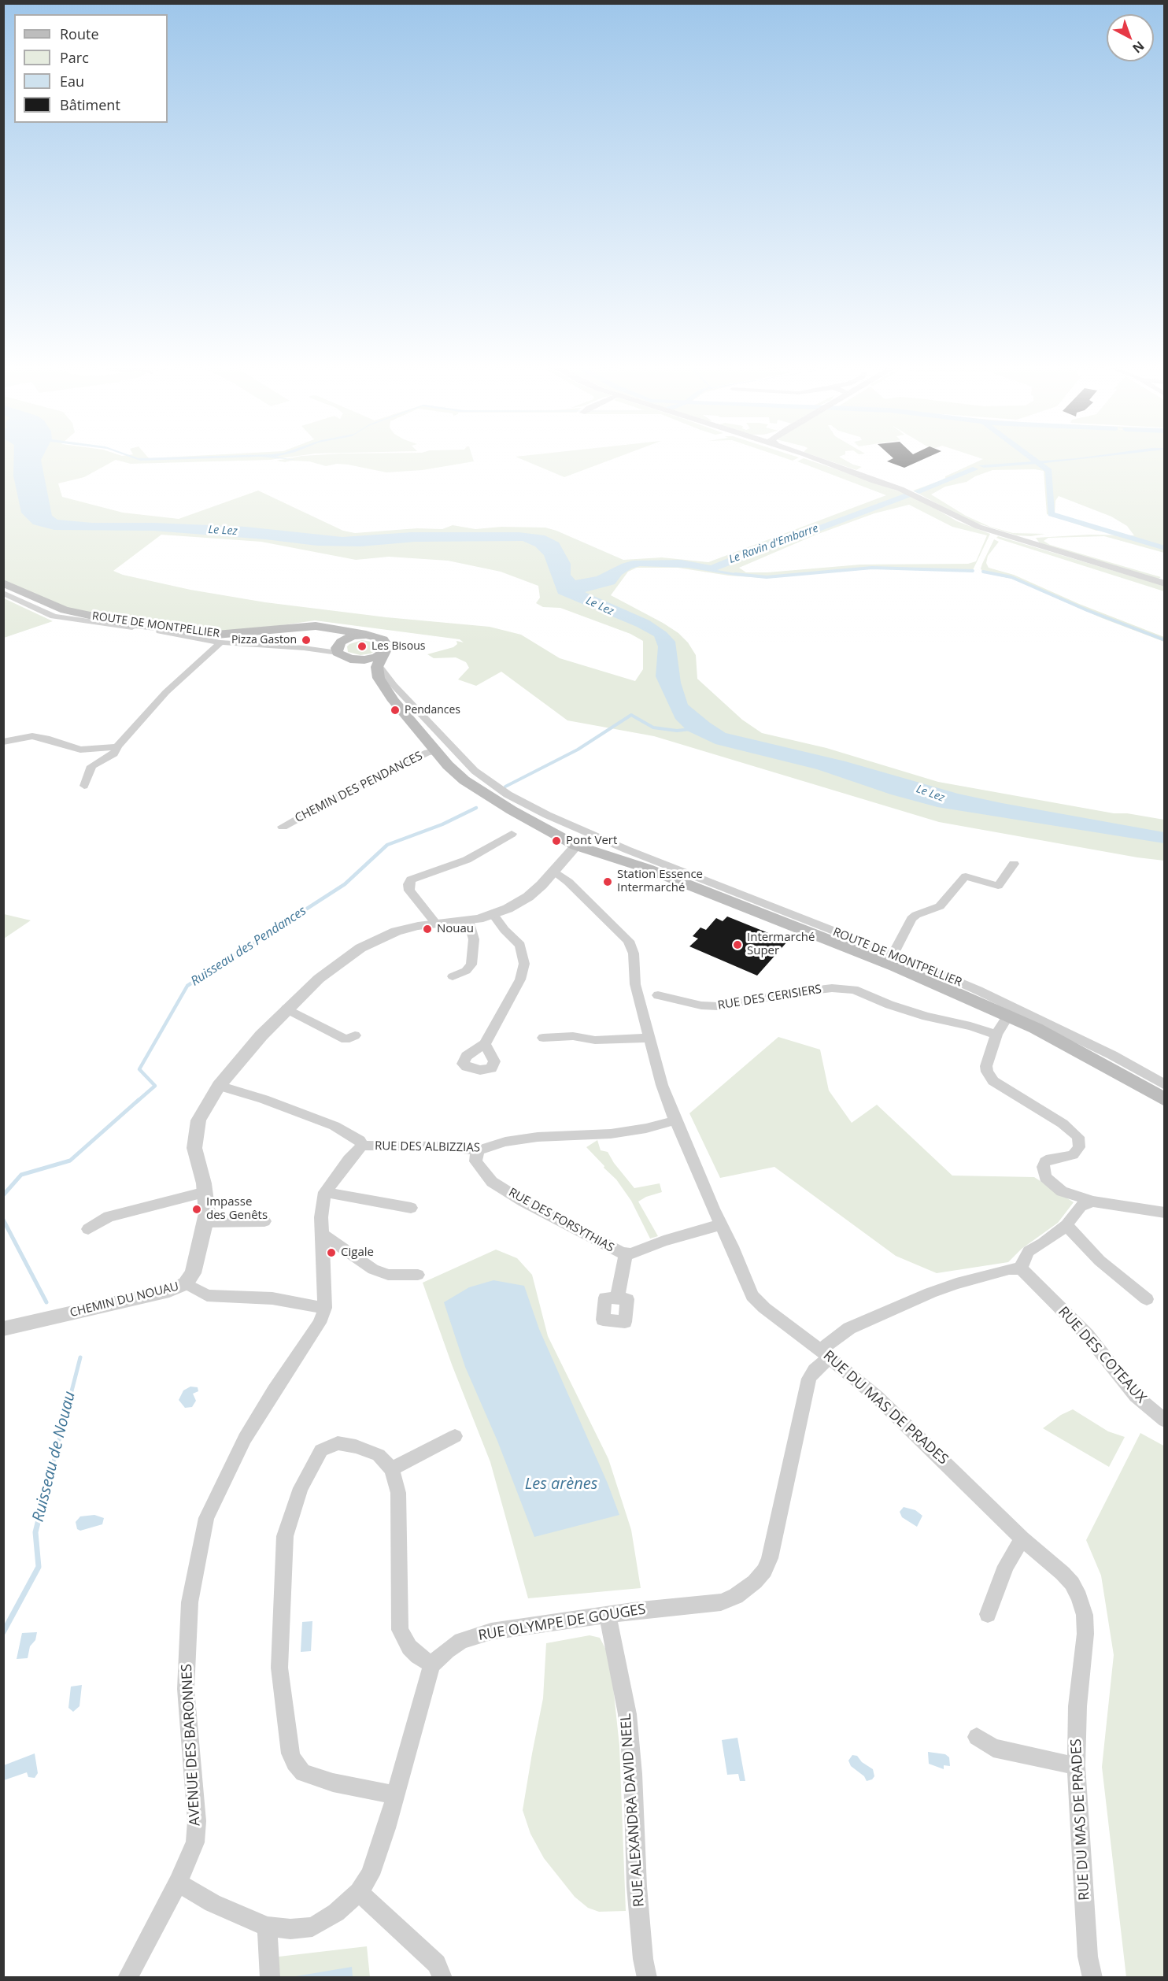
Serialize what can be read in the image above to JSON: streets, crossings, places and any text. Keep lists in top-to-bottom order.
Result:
{
  "streets": {
    "main road": ["ROUTE DE MONTPELLIER"],
    "street": [
      "CHEMIN DES PENDANCES",
      "RUE DES CERISIERS",
      "RUE DES ALBIZZIAS",
      "RUE DES FORSYTHIAS",
      "CHEMIN DU NOUAU",
      "RUE DES COTEAUX",
      "RUE DU MAS DE PRADES",
      "RUE OLYMPE DE GOUGES",
      "AVENUE DES BARONNES",
      "RUE ALEXANDRA DAVID NEEL"
    ]
  },
  "crossings": [
    ["ROUTE DE MONTPELLIER", "CHEMIN DES PENDANCES"],
    ["ROUTE DE MONTPELLIER", "CHEMIN DU NOUAU"],
    ["RUE DES ALBIZZIAS", "RUE DES FORSYTHIAS"],
    ["RUE DES ALBIZZIAS", "CHEMIN DU NOUAU"],
    ["RUE DES ALBIZZIAS", "RUE DU MAS DE PRADES"],
    ["RUE DES ALBIZZIAS", "AVENUE DES BARONNES"],
    ["RUE DES FORSYTHIAS", "RUE DU MAS DE PRADES"],
    ["CHEMIN DU NOUAU", "RUE DU MAS DE PRADES"],
    ["RUE DES COTEAUX", "RUE OLYMPE DE GOUGES"],
    ["RUE DU MAS DE PRADES", "RUE OLYMPE DE GOUGES"],
    ["RUE OLYMPE DE GOUGES", "AVENUE DES BARONNES"],
    ["RUE OLYMPE DE GOUGES", "RUE ALEXANDRA DAVID NEEL"]
  ],
  "water": [
    "Le Lez",
    "Le Ravin d'Embarre",
    "Ruisseau des Pendances",
    "Ruisseau de Nouau",
    "Les arènes"
  ],
  "places": [
    "Pizza Gaston",
    "Les Bisous",
    "Pendances",
    "Pont Vert",
    "Station Essence Intermarché",
    "Nouau",
    "Intermarché Super",
    "Impasse des Genêts",
    "Cigale"
  ],
  "legend": [
    "Route",
    "Parc",
    "Eau",
    "Bâtiment"
  ],
  "north": "bottom right"
}
